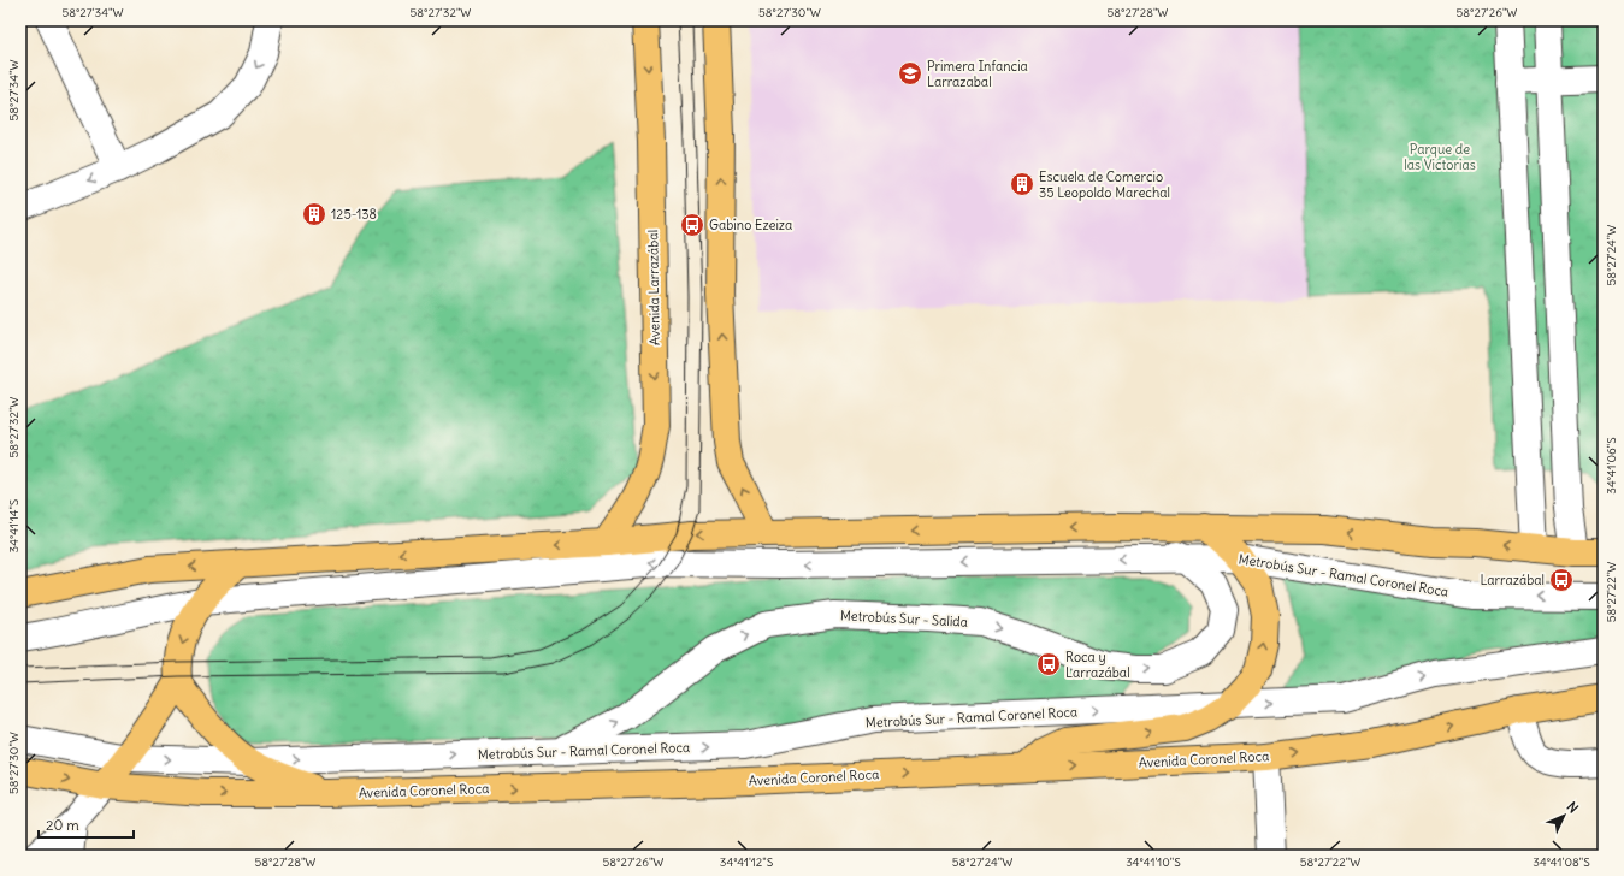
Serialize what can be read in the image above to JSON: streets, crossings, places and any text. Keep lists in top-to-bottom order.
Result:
{
  "streets": {
    "main road": ["Avenida Larrazábal", "Avenida Coronel Roca"],
    "street": ["Metrobús Sur - Ramal Coronel Roca", "Metrobús Sur - Salida"]
  },
  "crossings": [
    ["Metrobús Sur - Ramal Coronel Roca", "Metrobús Sur - Salida"]
  ],
  "one_way": ["Metrobús Sur - Salida"],
  "parks": ["Parque de las Victorias"],
  "places": {
    "school or university": ["Primera Infancia Larrazabal"],
    "building": ["Escuela de Comercio 35 Leopoldo Marechal", "125-138"],
    "bus stop": ["Gabino Ezeiza", "Larrazábal", "Roca y Larrazábal"]
  },
  "scale_bar": "20 m",
  "north": "top right",
  "coordinates": [
    "58°27'34\"W",
    "58°27'32\"W",
    "58°27'30\"W",
    "58°27'28\"W",
    "58°27'26\"W",
    "58°27'24\"W",
    "34°41'06\"S",
    "34°41'14\"S",
    "58°27'22\"W",
    "34°41'12\"S",
    "34°41'10\"S",
    "34°41'08\"S"
  ]
}
